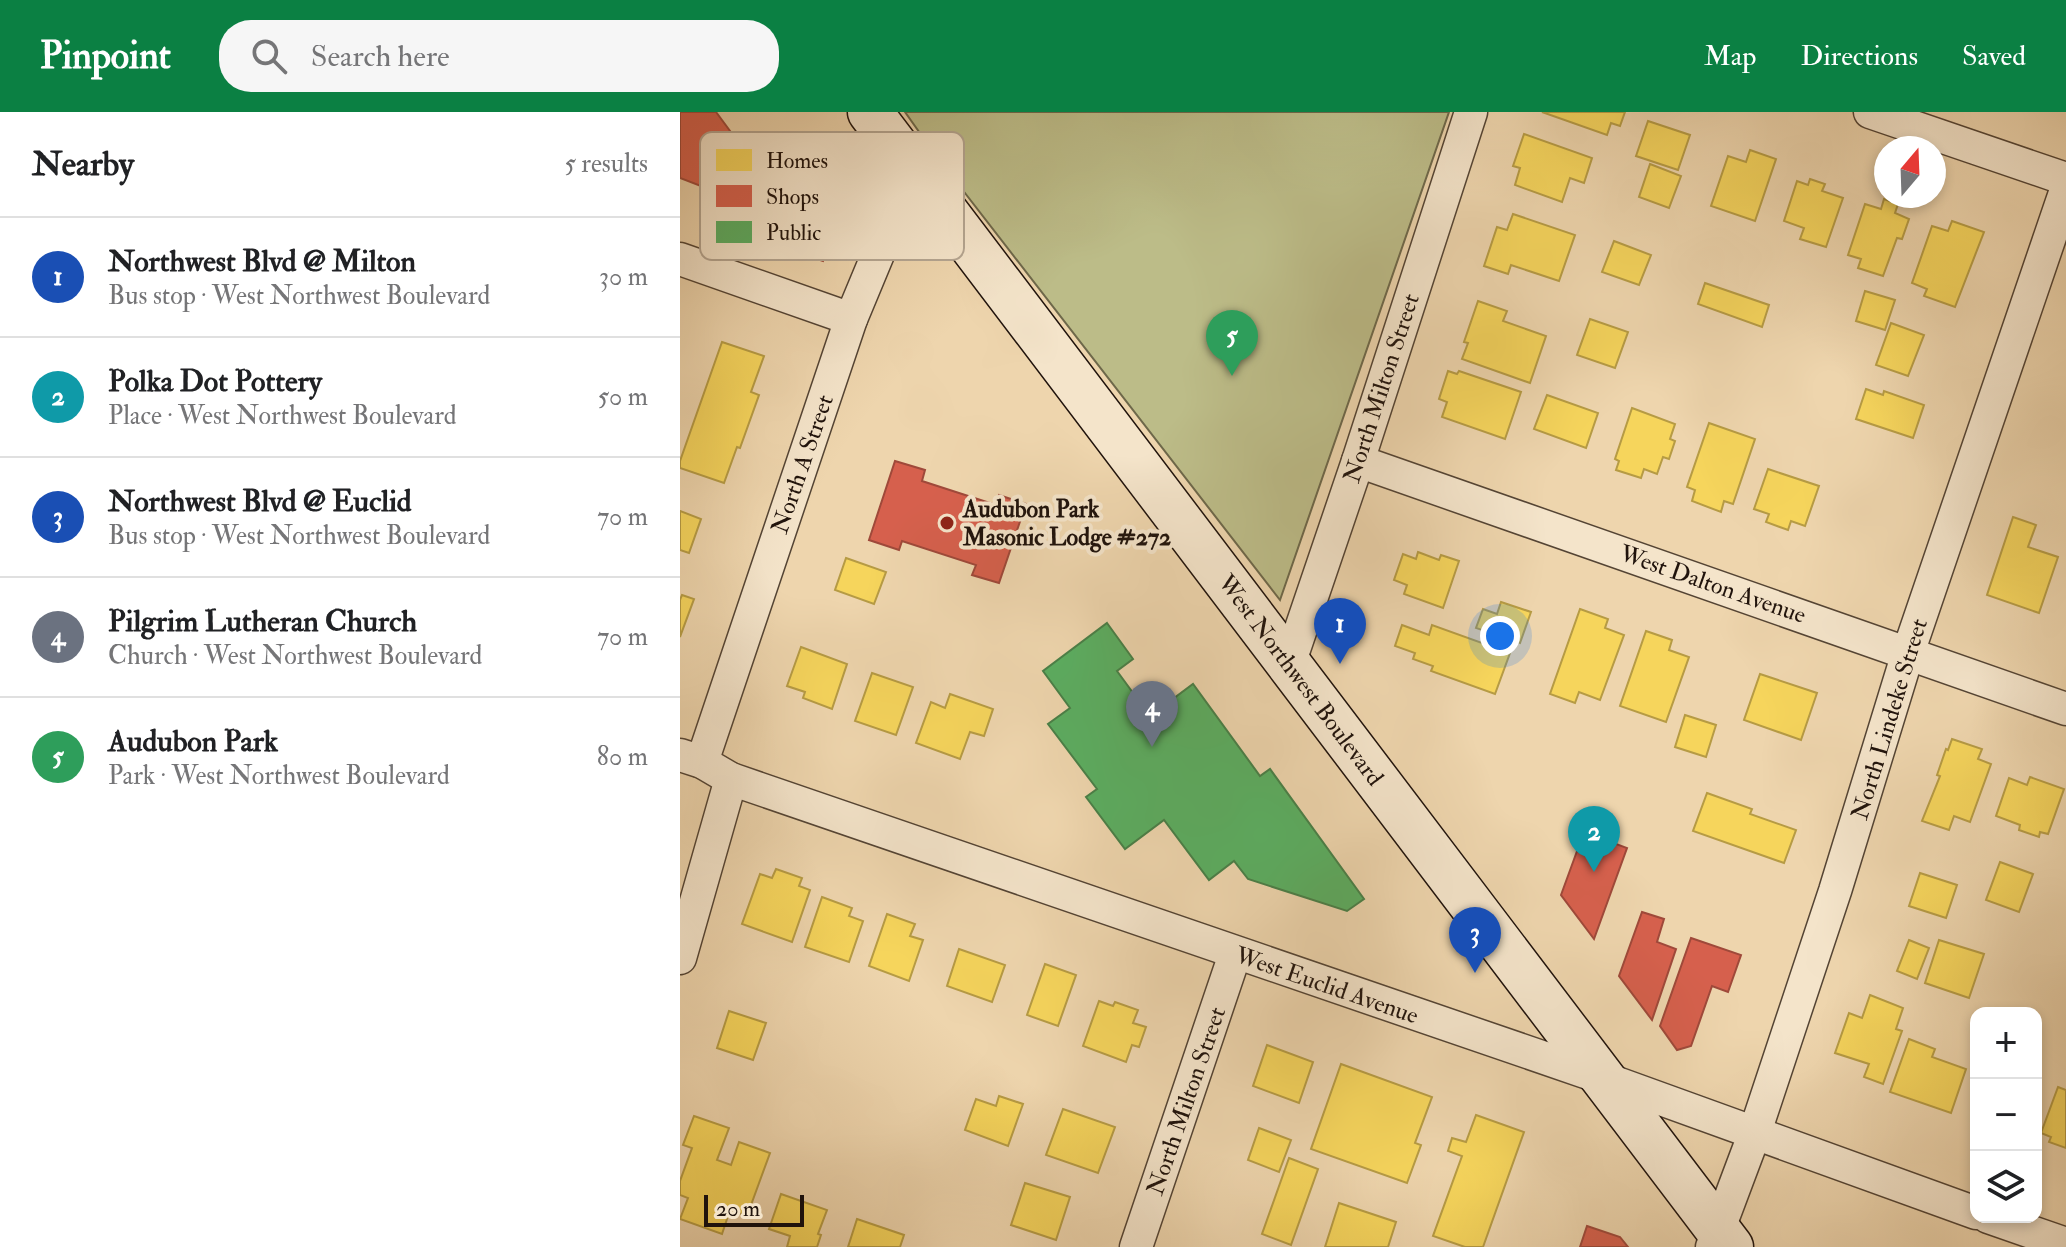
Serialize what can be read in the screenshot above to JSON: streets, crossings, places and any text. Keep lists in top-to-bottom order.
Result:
{
  "streets": {
    "main road": ["West Northwest Boulevard"],
    "street": [
      "North Milton Street",
      "North A Street",
      "West Dalton Avenue",
      "North Lindeke Street",
      "West Euclid Avenue"
    ]
  },
  "crossings": [
    ["North Milton Street", "West Dalton Avenue"],
    ["North Milton Street", "West Northwest Boulevard"],
    ["North Milton Street", "West Euclid Avenue"],
    ["North A Street", "West Euclid Avenue"],
    ["West Dalton Avenue", "North Lindeke Street"],
    ["West Northwest Boulevard", "North Lindeke Street"],
    ["West Northwest Boulevard", "West Euclid Avenue"],
    ["North Lindeke Street", "West Euclid Avenue"]
  ],
  "places": ["Audubon Park Masonic Lodge #272"],
  "legend": ["Homes", "Shops", "Public"],
  "scale_bar": "20 m",
  "north": "top",
  "page": {
    "header": "Pinpoint",
    "search": "Search here",
    "nav": ["Map", "Directions", "Saved"],
    "heading": ["Nearby", "5 results"],
    "list": [
      {
        "mark": "1",
        "name": "Northwest Blvd @ Milton",
        "note": "Bus stop · West Northwest Boulevard",
        "value": "30 m"
      },
      {
        "mark": "2",
        "name": "Polka Dot Pottery",
        "note": "Place · West Northwest Boulevard",
        "value": "50 m"
      },
      {
        "mark": "3",
        "name": "Northwest Blvd @ Euclid",
        "note": "Bus stop · West Northwest Boulevard",
        "value": "70 m"
      },
      {
        "mark": "4",
        "name": "Pilgrim Lutheran Church",
        "note": "Church · West Northwest Boulevard",
        "value": "70 m"
      },
      {
        "mark": "5",
        "name": "Audubon Park",
        "note": "Park · West Northwest Boulevard",
        "value": "80 m"
      }
    ],
    "pins": [
      "5",
      "1",
      "4",
      "2",
      "3"
    ],
    "map_buttons": ["+", "−"],
    "scale": "20 m"
  }
}
